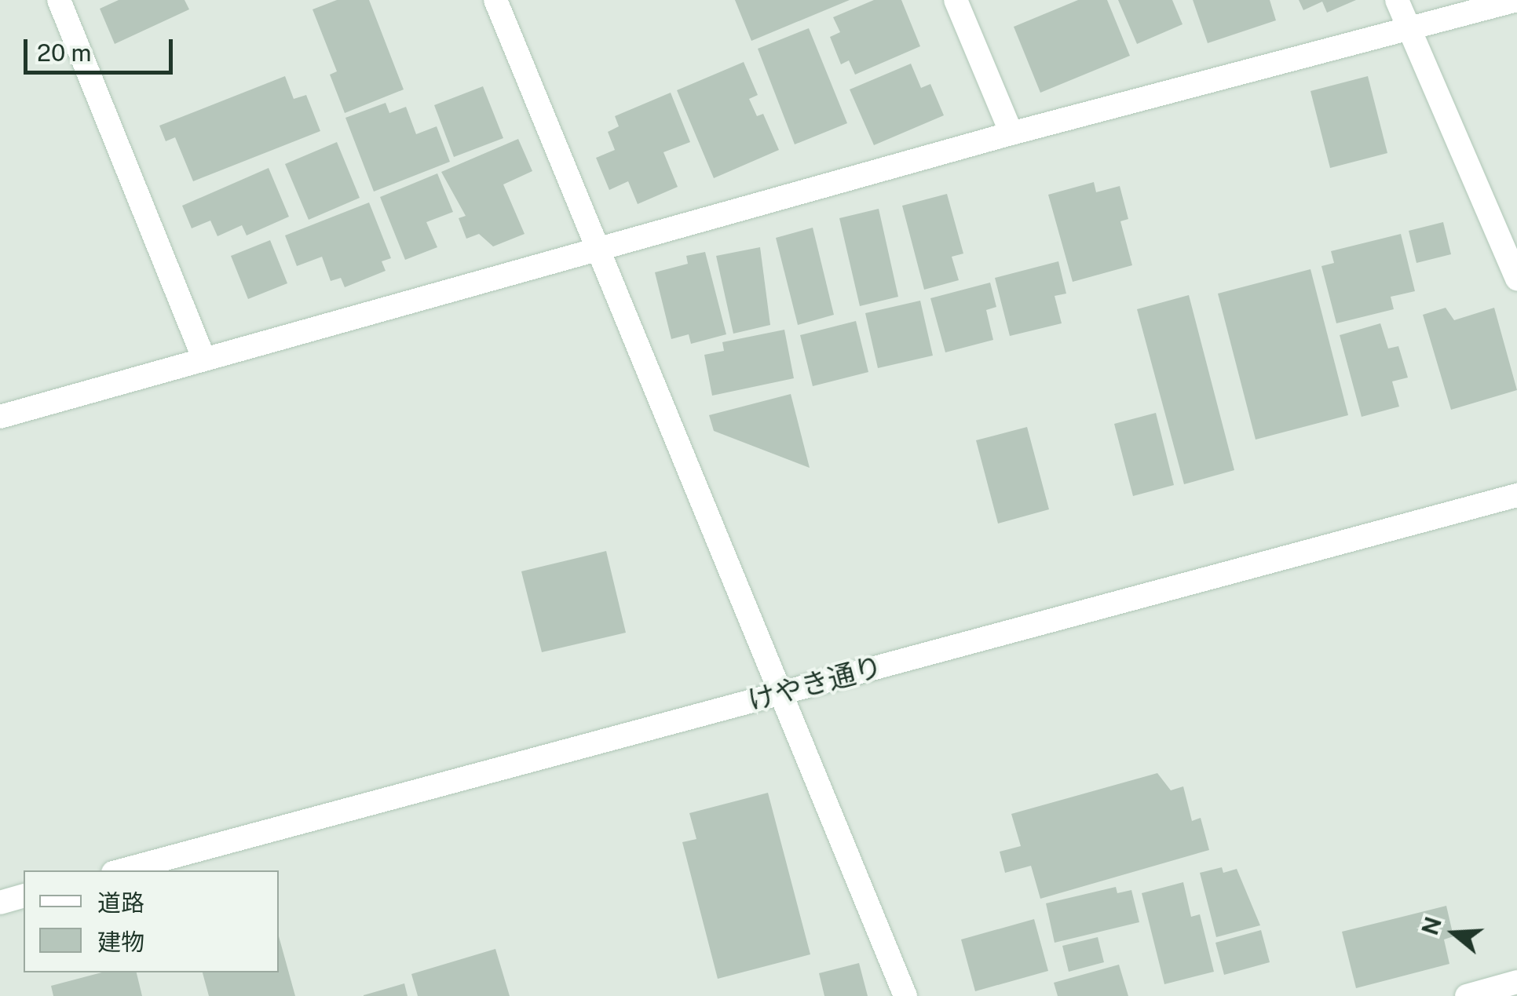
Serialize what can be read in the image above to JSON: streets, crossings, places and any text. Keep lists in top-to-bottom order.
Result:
{
  "streets": {
    "street": ["けやき通り"]
  },
  "legend": ["道路", "建物"],
  "scale_bar": "20 m",
  "north": "left"
}
